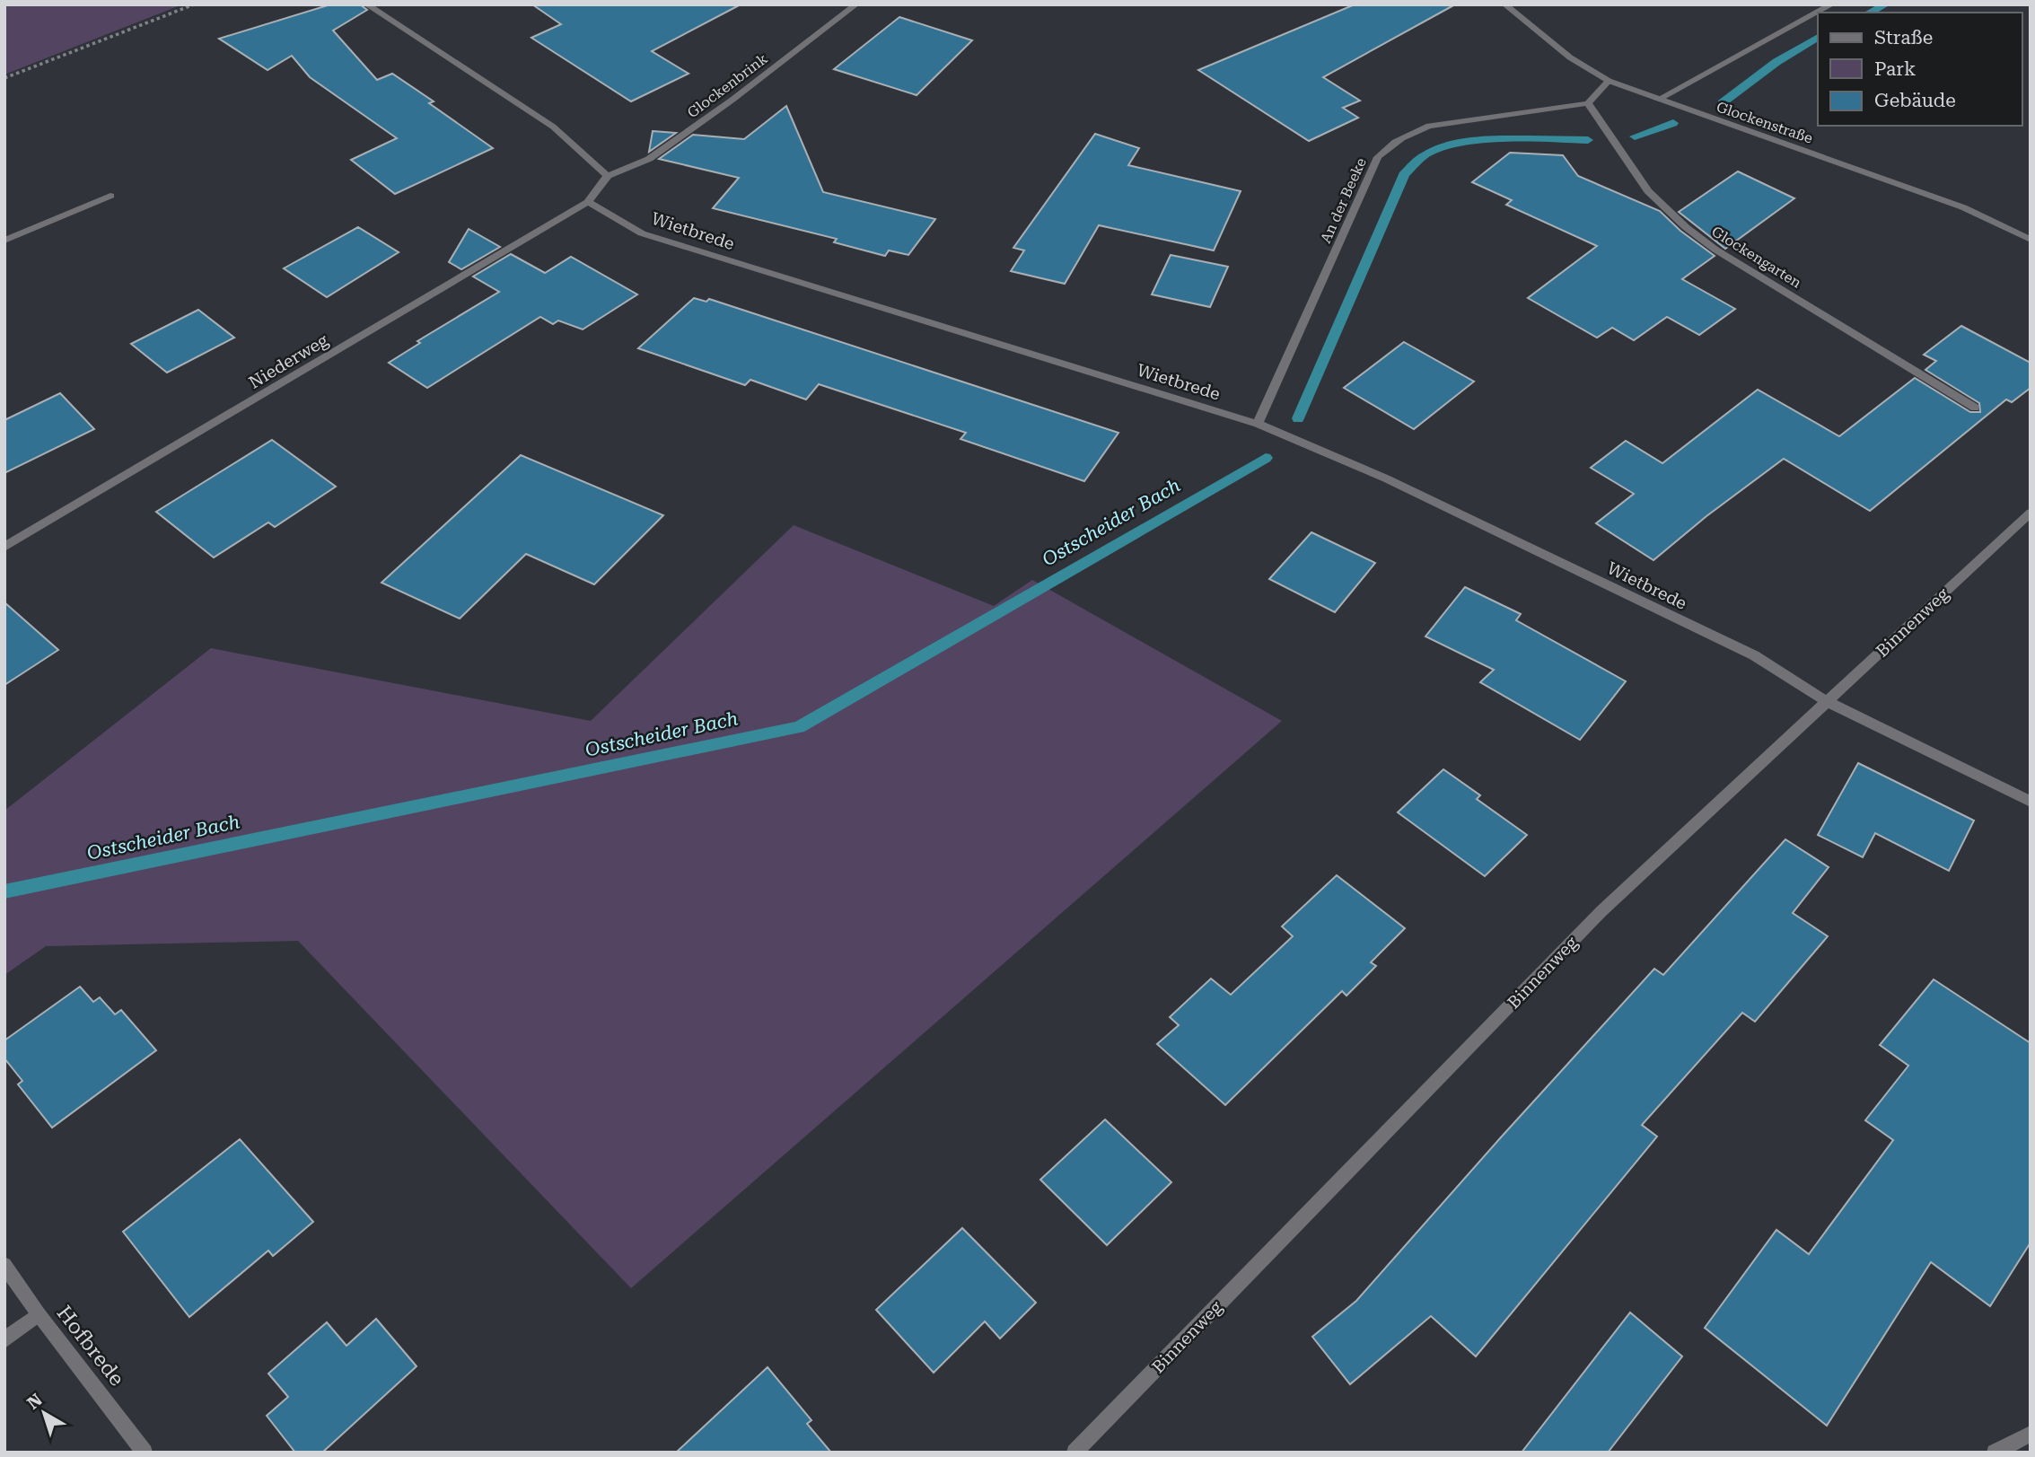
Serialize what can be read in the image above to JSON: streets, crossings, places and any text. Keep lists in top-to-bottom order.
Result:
{
  "streets": {
    "street": [
      "Glockenbrink",
      "Glockenstraße",
      "An der Beeke",
      "Wietbrede",
      "Glockengarten",
      "Niederweg",
      "Binnenweg",
      "Hofbrede"
    ]
  },
  "crossings": [
    ["An der Beeke", "Wietbrede"],
    ["An der Beeke", "Glockengarten"],
    ["Wietbrede", "Niederweg"],
    ["Wietbrede", "Binnenweg"]
  ],
  "water": ["Ostscheider Bach"],
  "legend": ["Straße", "Park", "Gebäude"],
  "north": "top left"
}
